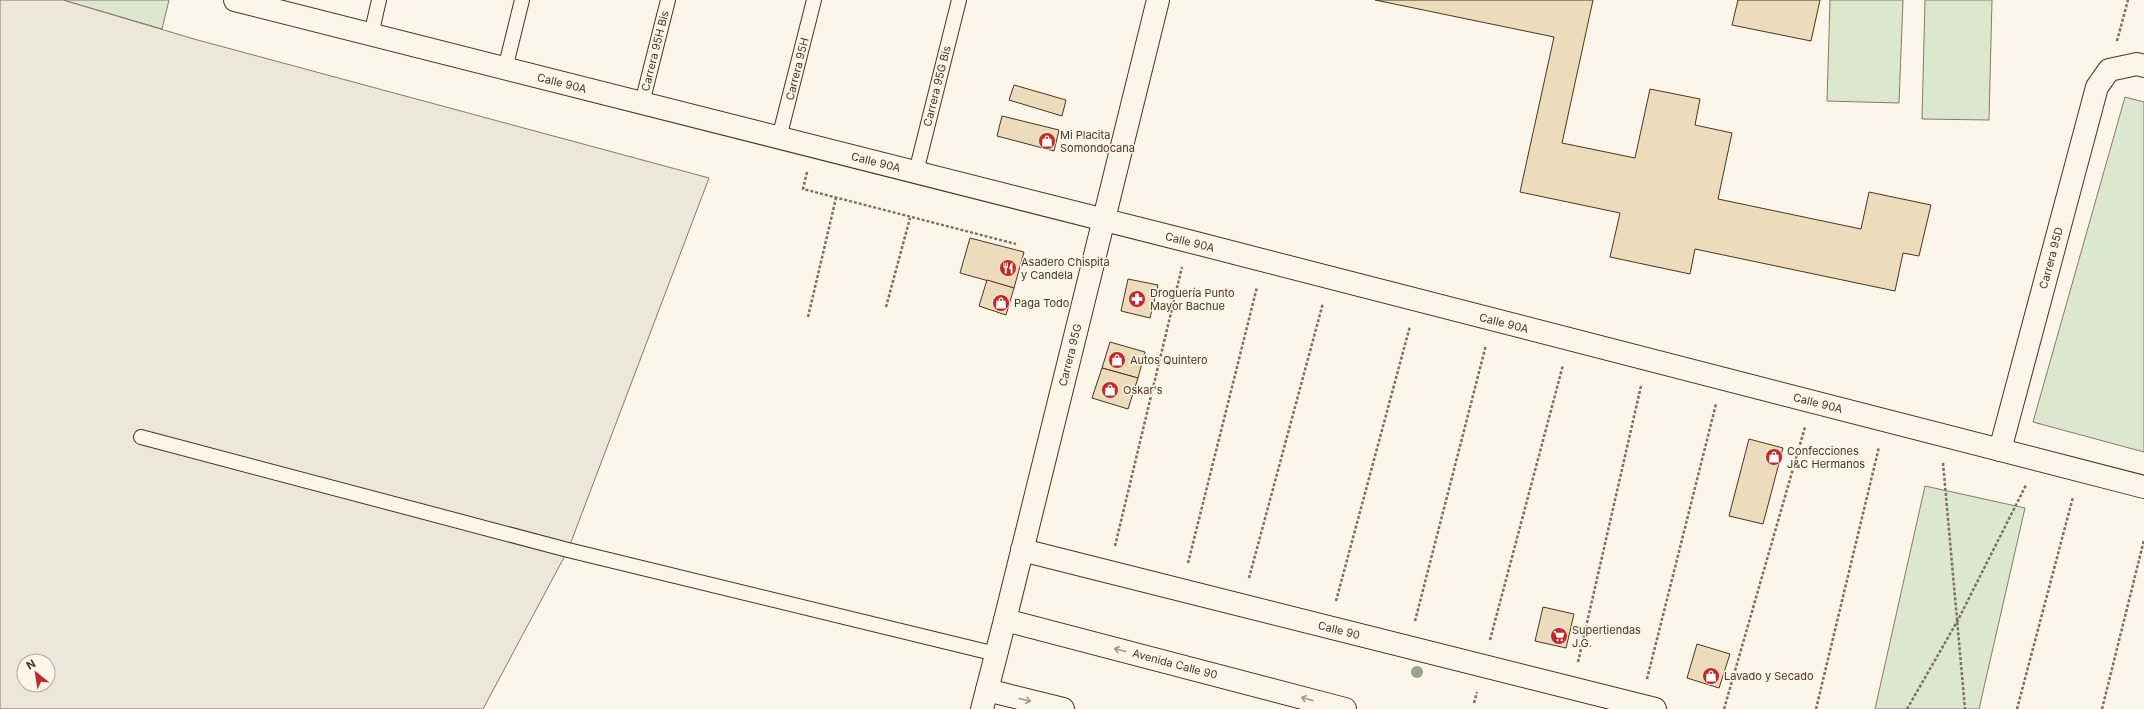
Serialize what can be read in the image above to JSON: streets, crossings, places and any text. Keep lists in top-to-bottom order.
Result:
{
  "streets": {
    "street": [
      "Calle 90A",
      "Carrera 95D",
      "Carrera 95G",
      "Calle 90",
      "Avenida Calle 90"
    ],
    "lane": ["Carrera 95H Bis", "Carrera 95H", "Carrera 95G Bis"]
  },
  "crossings": [
    ["Carrera 95H Bis", "Calle 90A"],
    ["Carrera 95H", "Calle 90A"],
    ["Calle 90A", "Carrera 95G Bis"],
    ["Calle 90A", "Carrera 95D"],
    ["Calle 90A", "Carrera 95G"],
    ["Carrera 95G", "Calle 90"],
    ["Carrera 95G", "Avenida Calle 90"]
  ],
  "one_way": ["Avenida Calle 90"],
  "places": {
    "shop": [
      "Mi Placita Somondocana",
      "Paga Todo",
      "Autos Quintero",
      "Oskar's",
      "Confecciones J&C Hermanos",
      "Lavado y Secado"
    ],
    "restaurant": ["Asadero Chispita y Candela"],
    "pharmacy": ["Droguería Punto Mayor Bachue"],
    "supermarket": ["Supertiendas J.G."]
  },
  "north": "top left"
}
